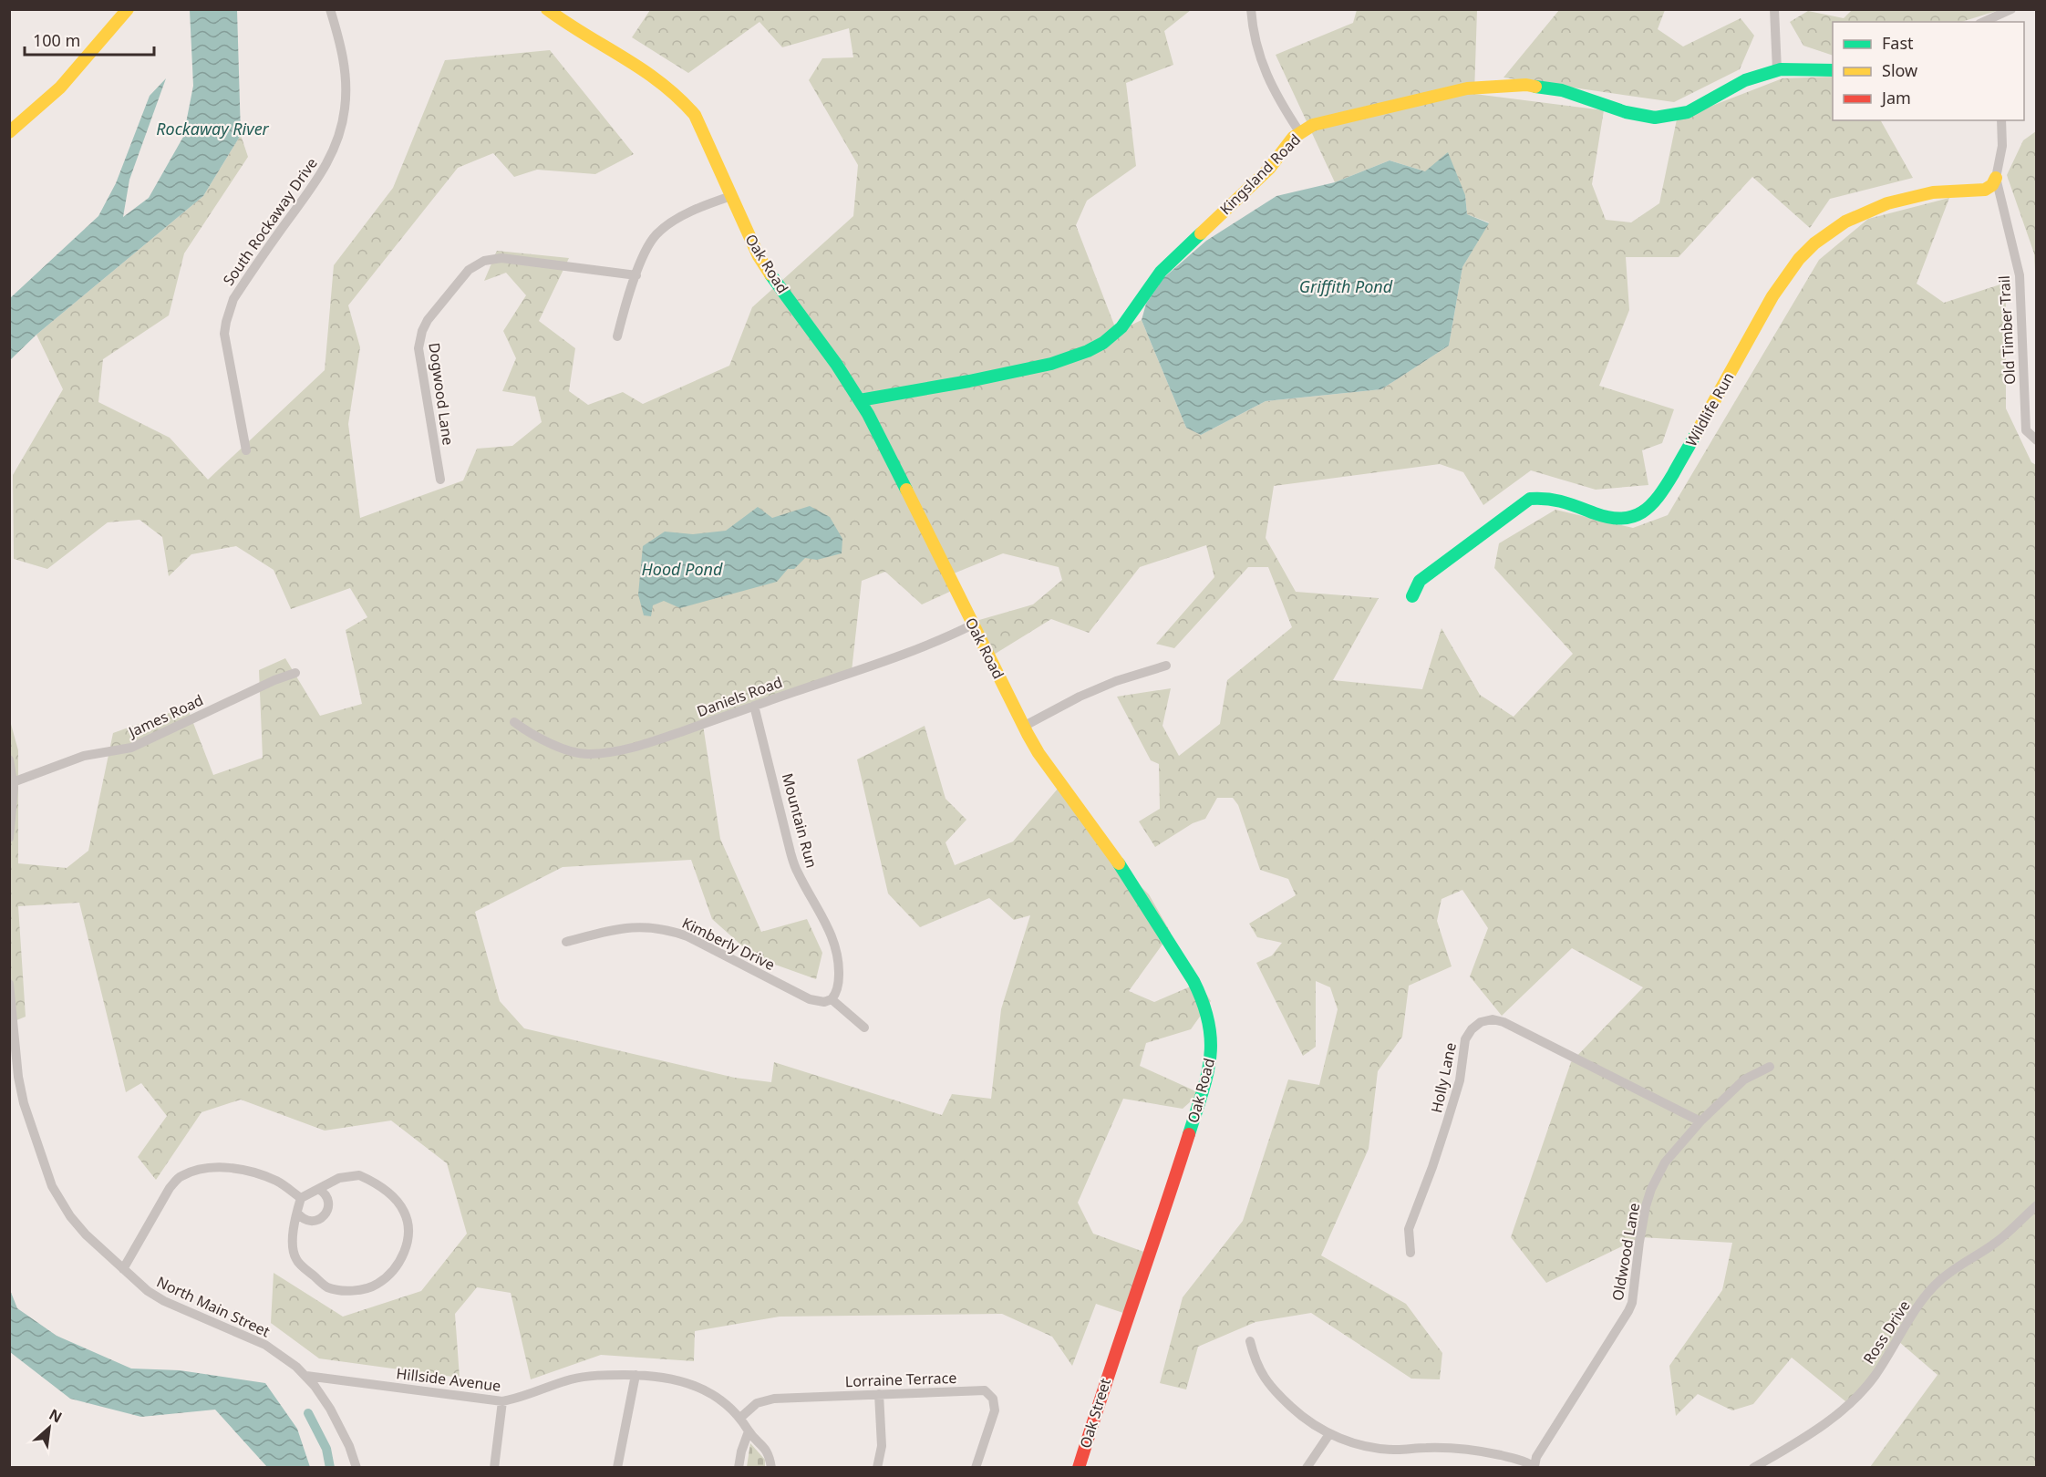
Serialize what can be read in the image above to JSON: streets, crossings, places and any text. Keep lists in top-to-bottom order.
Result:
{
  "streets": {
    "street": [
      "Kingsland Road",
      "South Rockaway Drive",
      "Oak Road",
      "Old Timber Trail",
      "Dogwood Lane",
      "Wildlife Run",
      "Daniels Road",
      "James Road",
      "Mountain Run",
      "Kimberly Drive",
      "Holly Lane",
      "Oldwood Lane",
      "North Main Street",
      "Ross Drive",
      "Hillside Avenue",
      "Lorraine Terrace",
      "Oak Street"
    ]
  },
  "crossings": [
    ["Kingsland Road", "Oak Road"],
    ["Oak Road", "Daniels Road"],
    ["Oak Road", "Oak Street"],
    ["Old Timber Trail", "Wildlife Run"],
    ["Daniels Road", "Mountain Run"],
    ["Mountain Run", "Kimberly Drive"],
    ["Holly Lane", "Oldwood Lane"],
    ["North Main Street", "Hillside Avenue"],
    ["Hillside Avenue", "Lorraine Terrace"]
  ],
  "water": ["Rockaway River", "Griffith Pond", "Hood Pond"],
  "legend": ["Fast", "Slow", "Jam"],
  "scale_bar": "100 m",
  "north": "top right"
}
